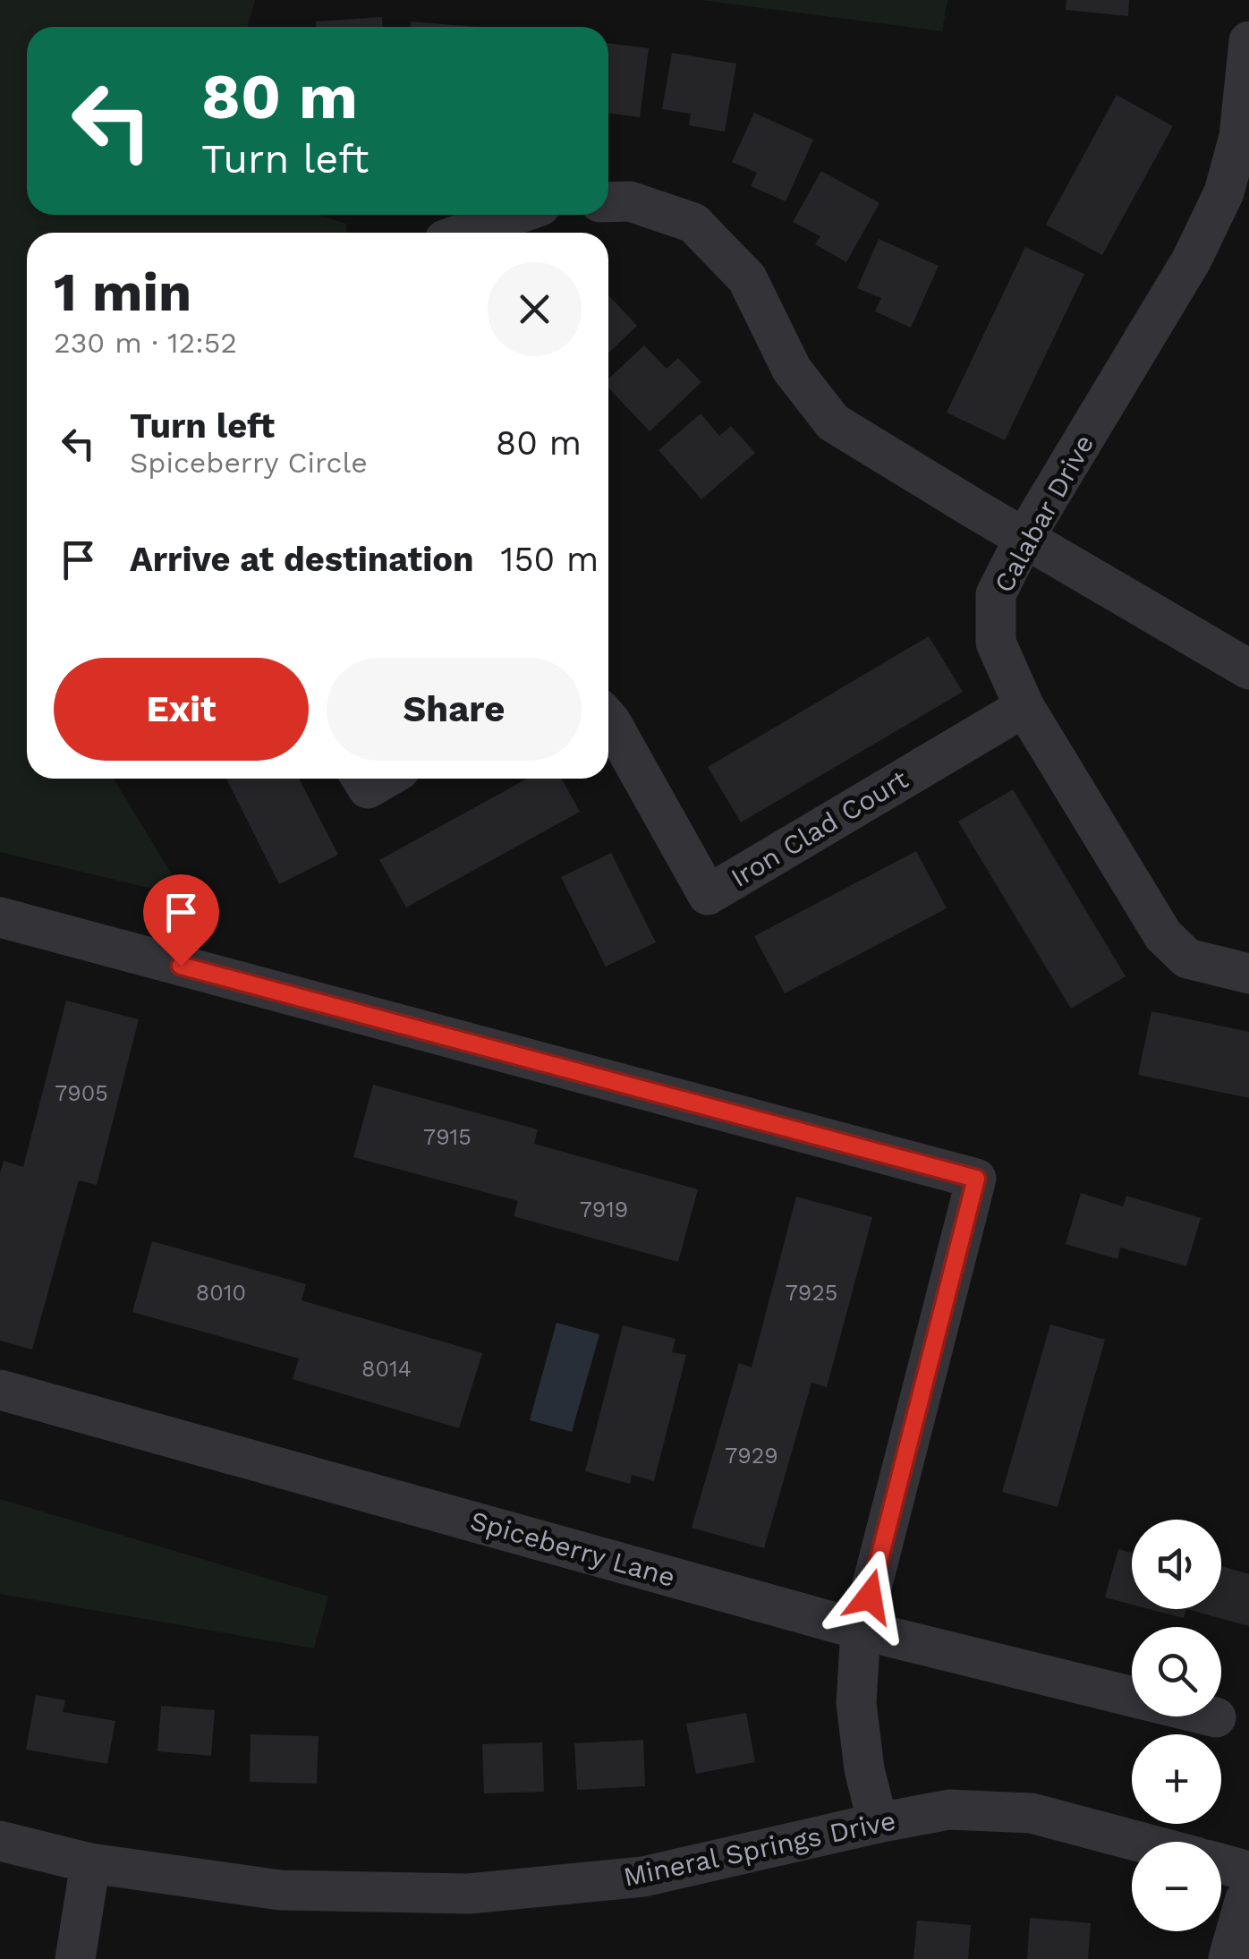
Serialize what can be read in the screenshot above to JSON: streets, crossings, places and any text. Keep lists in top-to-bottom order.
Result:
{
  "streets": {
    "street": [
      "Calabar Drive",
      "Iron Clad Court",
      "Spiceberry Lane",
      "Mineral Springs Drive"
    ]
  },
  "crossings": [
    ["Calabar Drive", "Iron Clad Court"]
  ],
  "house_numbers": [
    "7905",
    "7915",
    "7919",
    "8010",
    "7925",
    "8014",
    "7929"
  ],
  "page": {
    "turn": ["80 m", "Turn left"],
    "heading": ["1 min", "230 m · 12:52"],
    "list": [
      {
        "name": "Turn left",
        "note": "Spiceberry Circle",
        "value": "80 m"
      },
      {
        "name": "Arrive at destination",
        "value": "150 m"
      }
    ],
    "buttons": ["Exit", "Share"],
    "map_buttons": ["+", "−"]
  }
}
